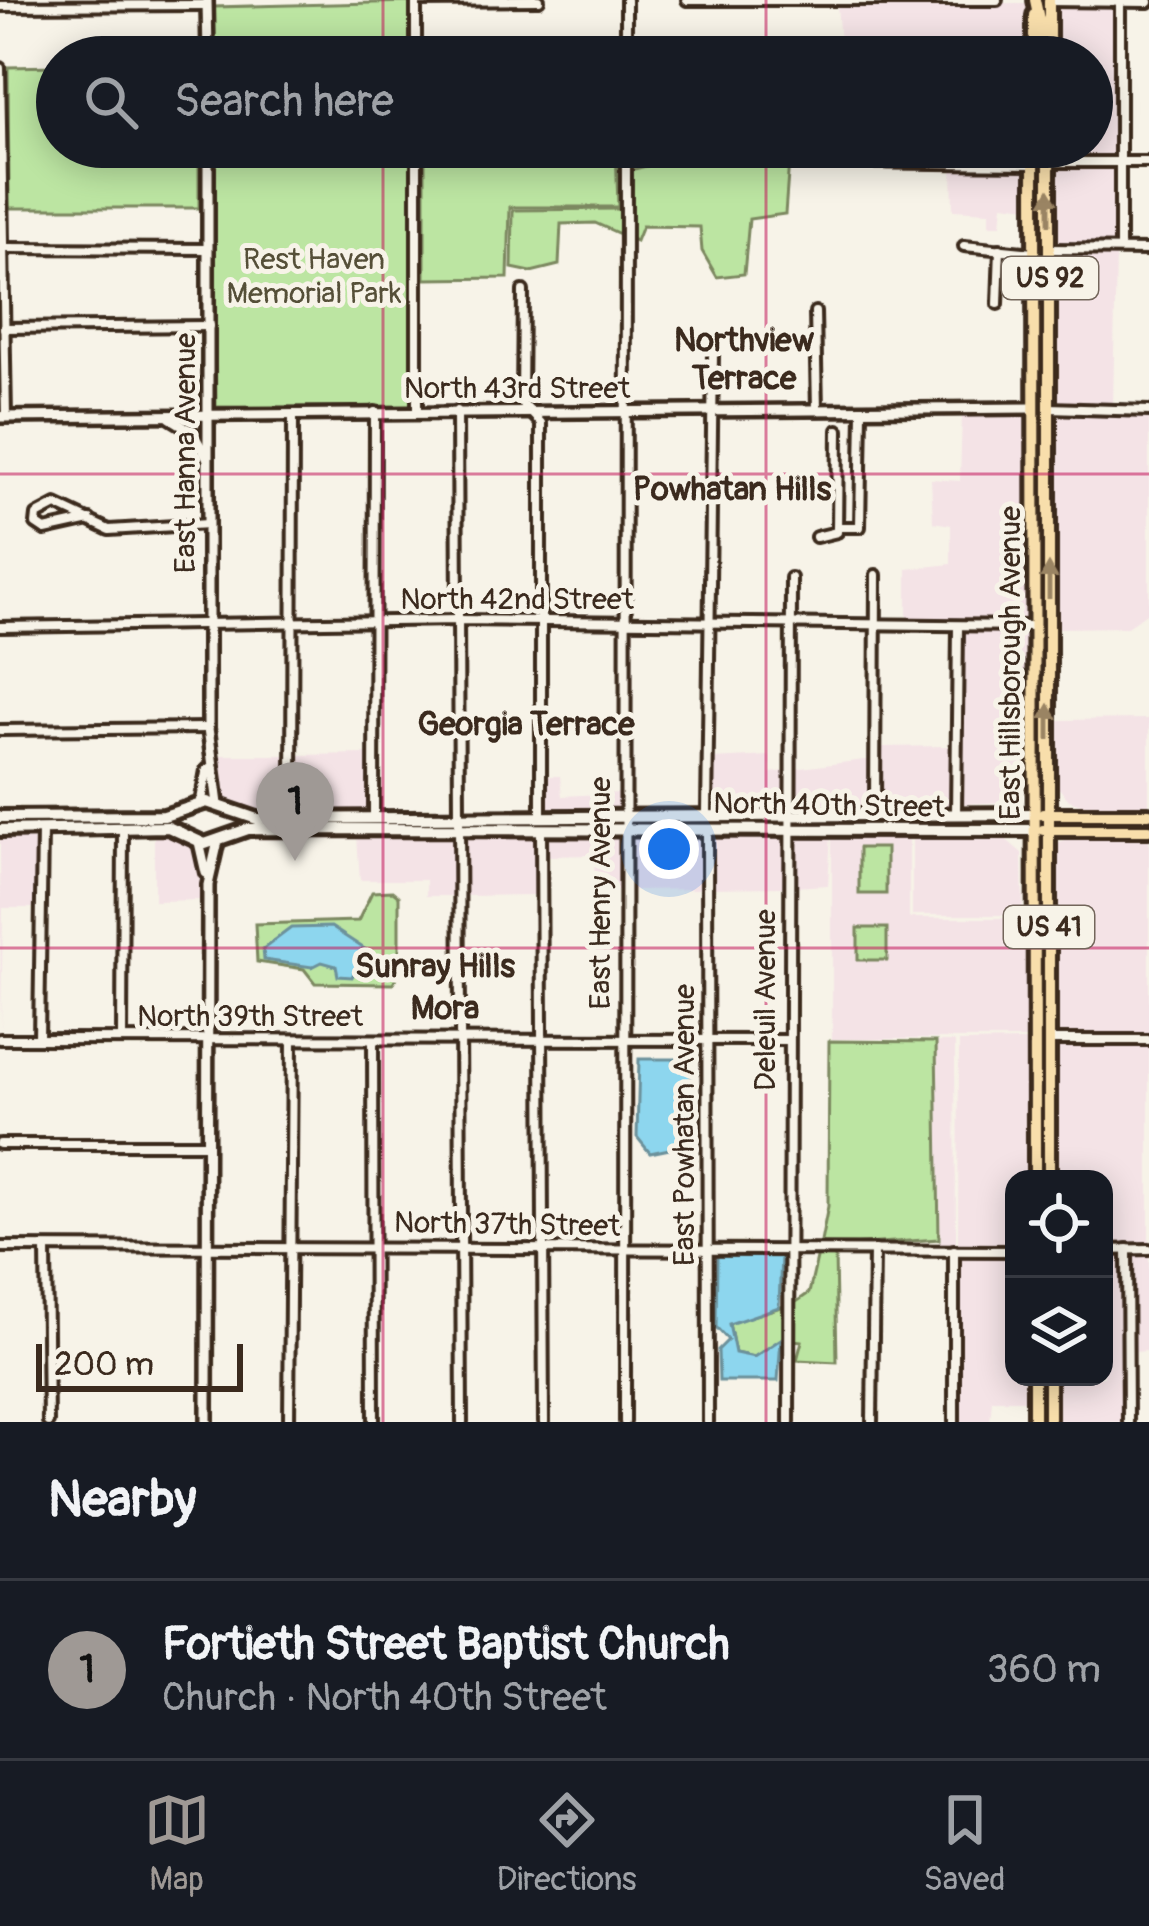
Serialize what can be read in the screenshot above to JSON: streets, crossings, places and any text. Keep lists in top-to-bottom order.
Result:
{
  "streets": {
    "main road": [
      "US 92",
      "East Hillsborough Avenue",
      "North 40th Street",
      "US 41"
    ],
    "street": [
      "North 43rd Street",
      "East Hanna Avenue",
      "North 42nd Street",
      "East Henry Avenue",
      "Deleuil Avenue",
      "North 39th Street",
      "East Powhatan Avenue",
      "North 37th Street"
    ]
  },
  "crossings": [
    ["North 43rd Street", "East Hanna Avenue"],
    ["North 43rd Street", "East Hillsborough Avenue"],
    ["North 43rd Street", "East Henry Avenue"],
    ["North 43rd Street", "East Powhatan Avenue"],
    ["East Hanna Avenue", "North 42nd Street"],
    ["East Hanna Avenue", "North 40th Street"],
    ["North 42nd Street", "East Hillsborough Avenue"],
    ["North 42nd Street", "East Henry Avenue"],
    ["North 42nd Street", "Deleuil Avenue"],
    ["North 42nd Street", "East Powhatan Avenue"],
    ["East Hillsborough Avenue", "North 40th Street"],
    ["North 40th Street", "East Henry Avenue"],
    ["North 40th Street", "Deleuil Avenue"],
    ["North 40th Street", "East Powhatan Avenue"],
    ["East Henry Avenue", "North 39th Street"],
    ["East Henry Avenue", "North 37th Street"],
    ["Deleuil Avenue", "North 39th Street"],
    ["Deleuil Avenue", "North 37th Street"],
    ["North 39th Street", "East Powhatan Avenue"],
    ["East Powhatan Avenue", "North 37th Street"]
  ],
  "districts": [
    "Northview Terrace",
    "Powhatan Hills",
    "Georgia Terrace",
    "Sunray Hills",
    "Mora"
  ],
  "parks": ["Rest Haven Memorial Park"],
  "scale_bar": "200 m",
  "page": {
    "search": "Search here",
    "pins": "1",
    "scale": "200 m",
    "heading": "Nearby",
    "list": [
      {
        "mark": "1",
        "name": "Fortieth Street Baptist Church",
        "note": "Church · North 40th Street",
        "value": "360 m"
      }
    ],
    "nav": ["Map", "Directions", "Saved"]
  }
}
